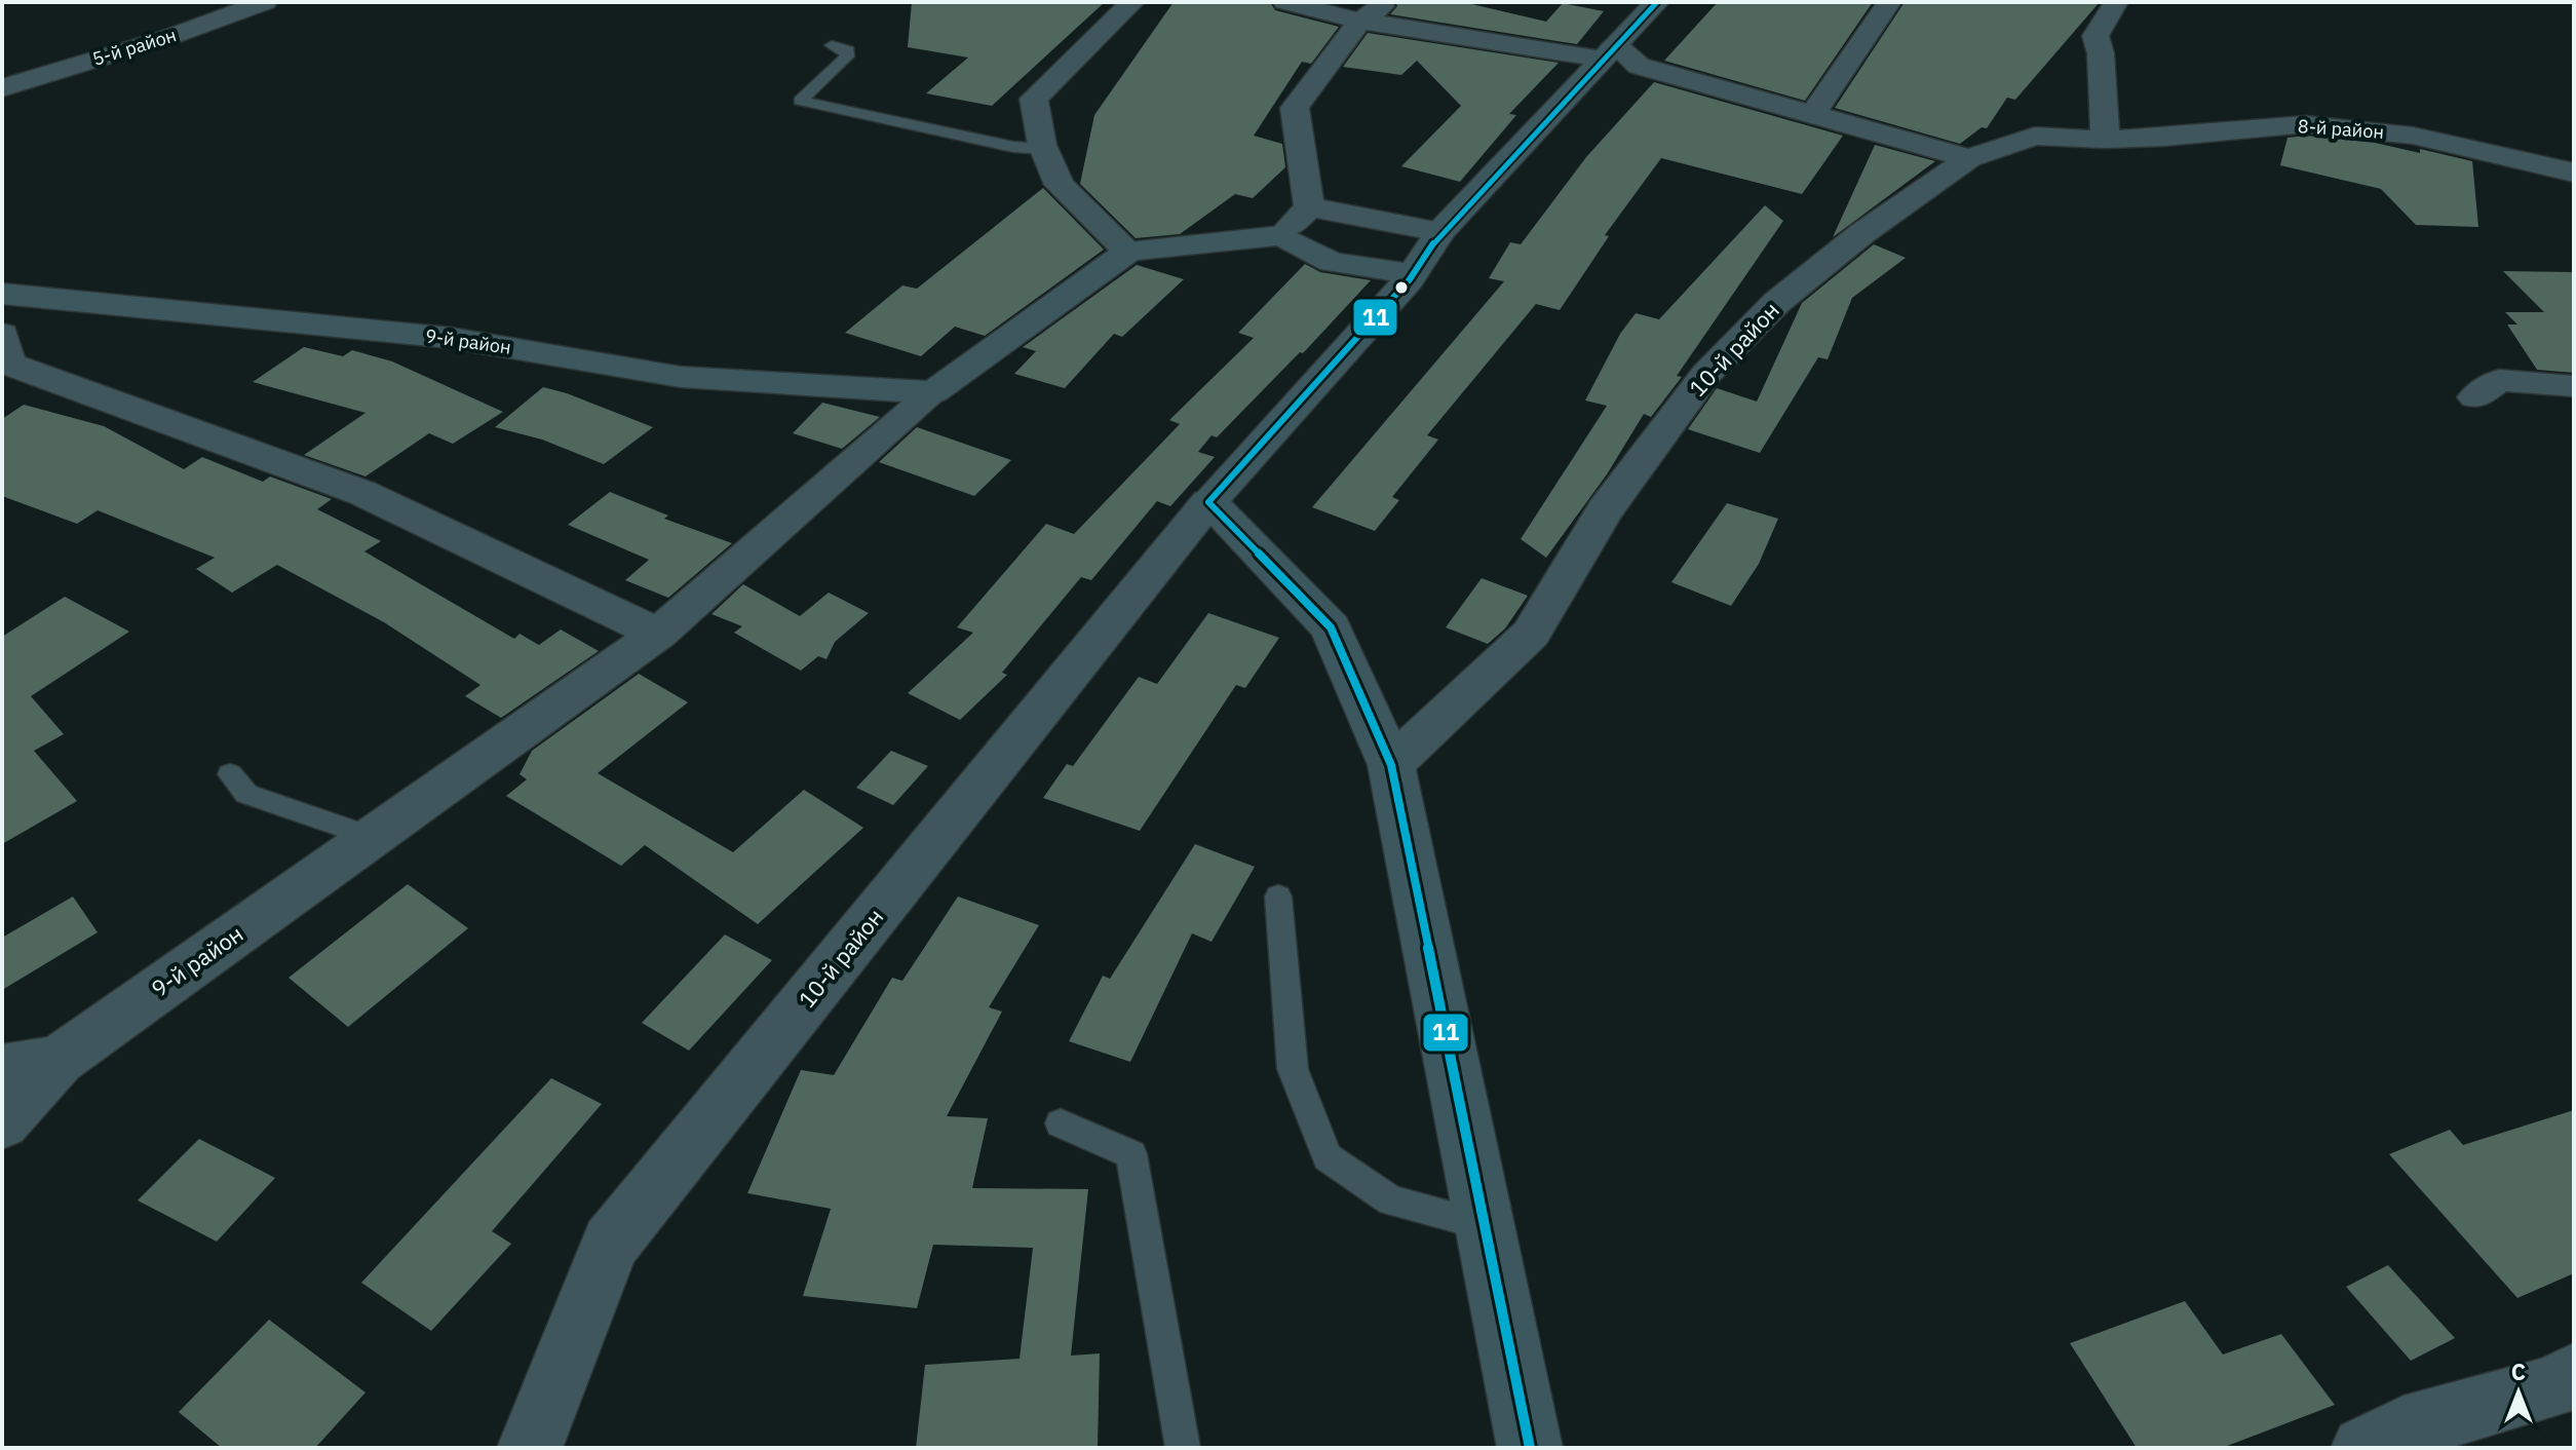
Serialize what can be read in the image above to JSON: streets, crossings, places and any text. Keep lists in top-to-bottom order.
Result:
{
  "streets": {
    "street": [
      "5-й район",
      "8-й район",
      "9-й район",
      "10-й район"
    ]
  },
  "crossings": [
    ["8-й район", "10-й район"]
  ],
  "lines": ["transit line 11"],
  "north": "top"
}
